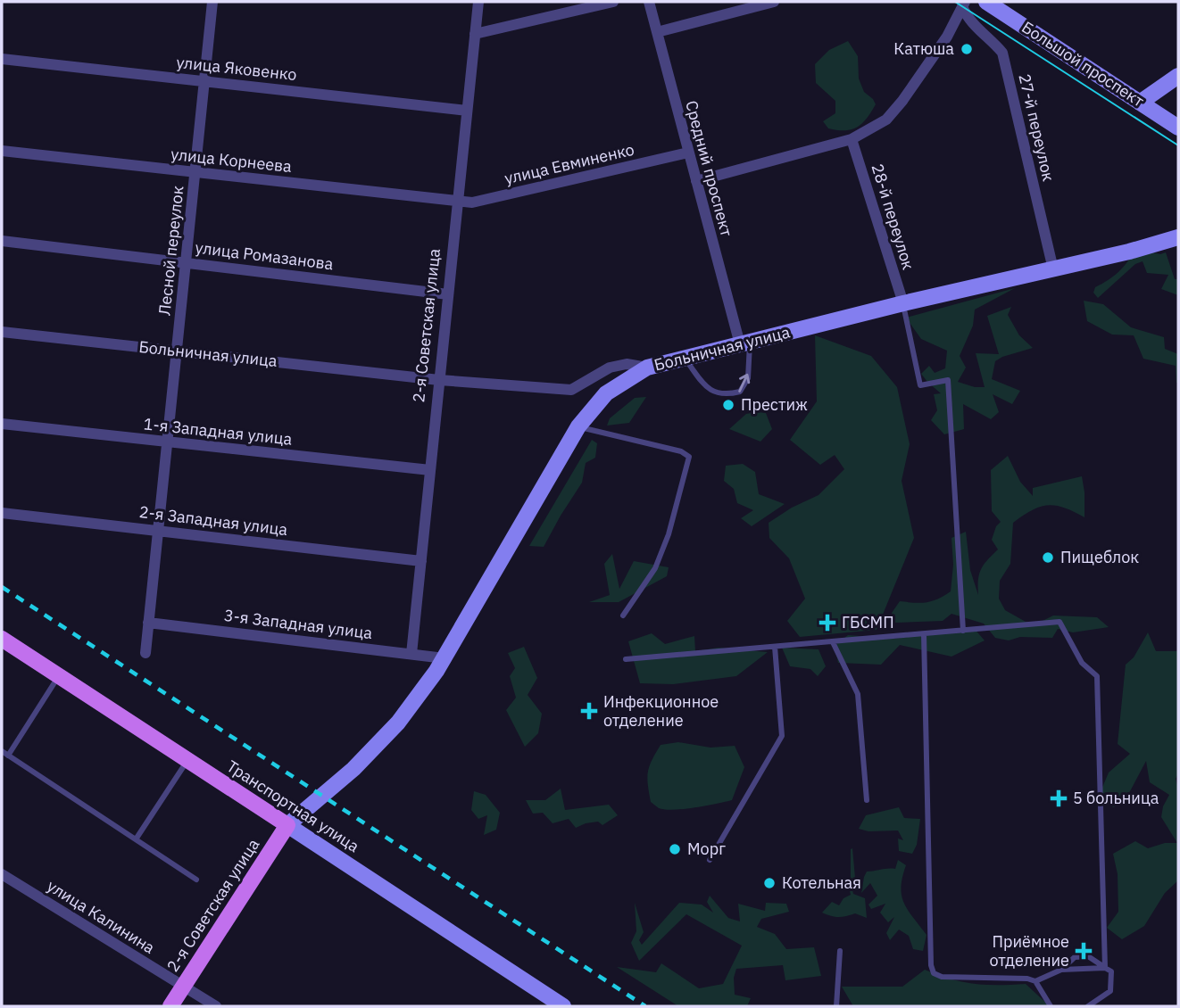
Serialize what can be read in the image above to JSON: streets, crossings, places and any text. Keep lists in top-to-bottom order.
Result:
{
  "streets": {
    "main road": [
      "Большой проспект",
      "2-я Советская улица",
      "Больничная улица",
      "Транспортная улица"
    ],
    "street": [
      "улица Яковенко",
      "27-й переулок",
      "улица Корнеева",
      "улица Евминенко",
      "Средний проспект",
      "28-й переулок",
      "Лесной переулок",
      "улица Ромазанова",
      "1-я Западная улица",
      "2-я Западная улица",
      "3-я Западная улица",
      "улица Калинина"
    ]
  },
  "crossings": [
    ["улица Яковенко", "Лесной переулок"],
    ["улица Яковенко", "2-я Советская улица"],
    ["27-й переулок", "Больничная улица"],
    ["улица Корнеева", "улица Евминенко"],
    ["улица Корнеева", "Лесной переулок"],
    ["улица Корнеева", "2-я Советская улица"],
    ["улица Евминенко", "Средний проспект"],
    ["улица Евминенко", "2-я Советская улица"],
    ["Средний проспект", "Больничная улица"],
    ["28-й переулок", "Больничная улица"],
    ["Лесной переулок", "улица Ромазанова"],
    ["Лесной переулок", "Больничная улица"],
    ["Лесной переулок", "1-я Западная улица"],
    ["Лесной переулок", "2-я Западная улица"],
    ["Лесной переулок", "3-я Западная улица"],
    ["улица Ромазанова", "2-я Советская улица"],
    ["2-я Советская улица", "Больничная улица"],
    ["2-я Советская улица", "1-я Западная улица"],
    ["2-я Советская улица", "2-я Западная улица"],
    ["2-я Советская улица", "3-я Западная улица"],
    ["2-я Советская улица", "Транспортная улица"],
    ["2-я Советская улица", "улица Калинина"]
  ],
  "places": {
    "other": [
      "Катюша",
      "Престиж",
      "Пищеблок",
      "Морг",
      "Котельная"
    ],
    "health": [
      "ГБСМП",
      "Инфекционное отделение",
      "5 больница",
      "Приёмное отделение"
    ]
  }
}
